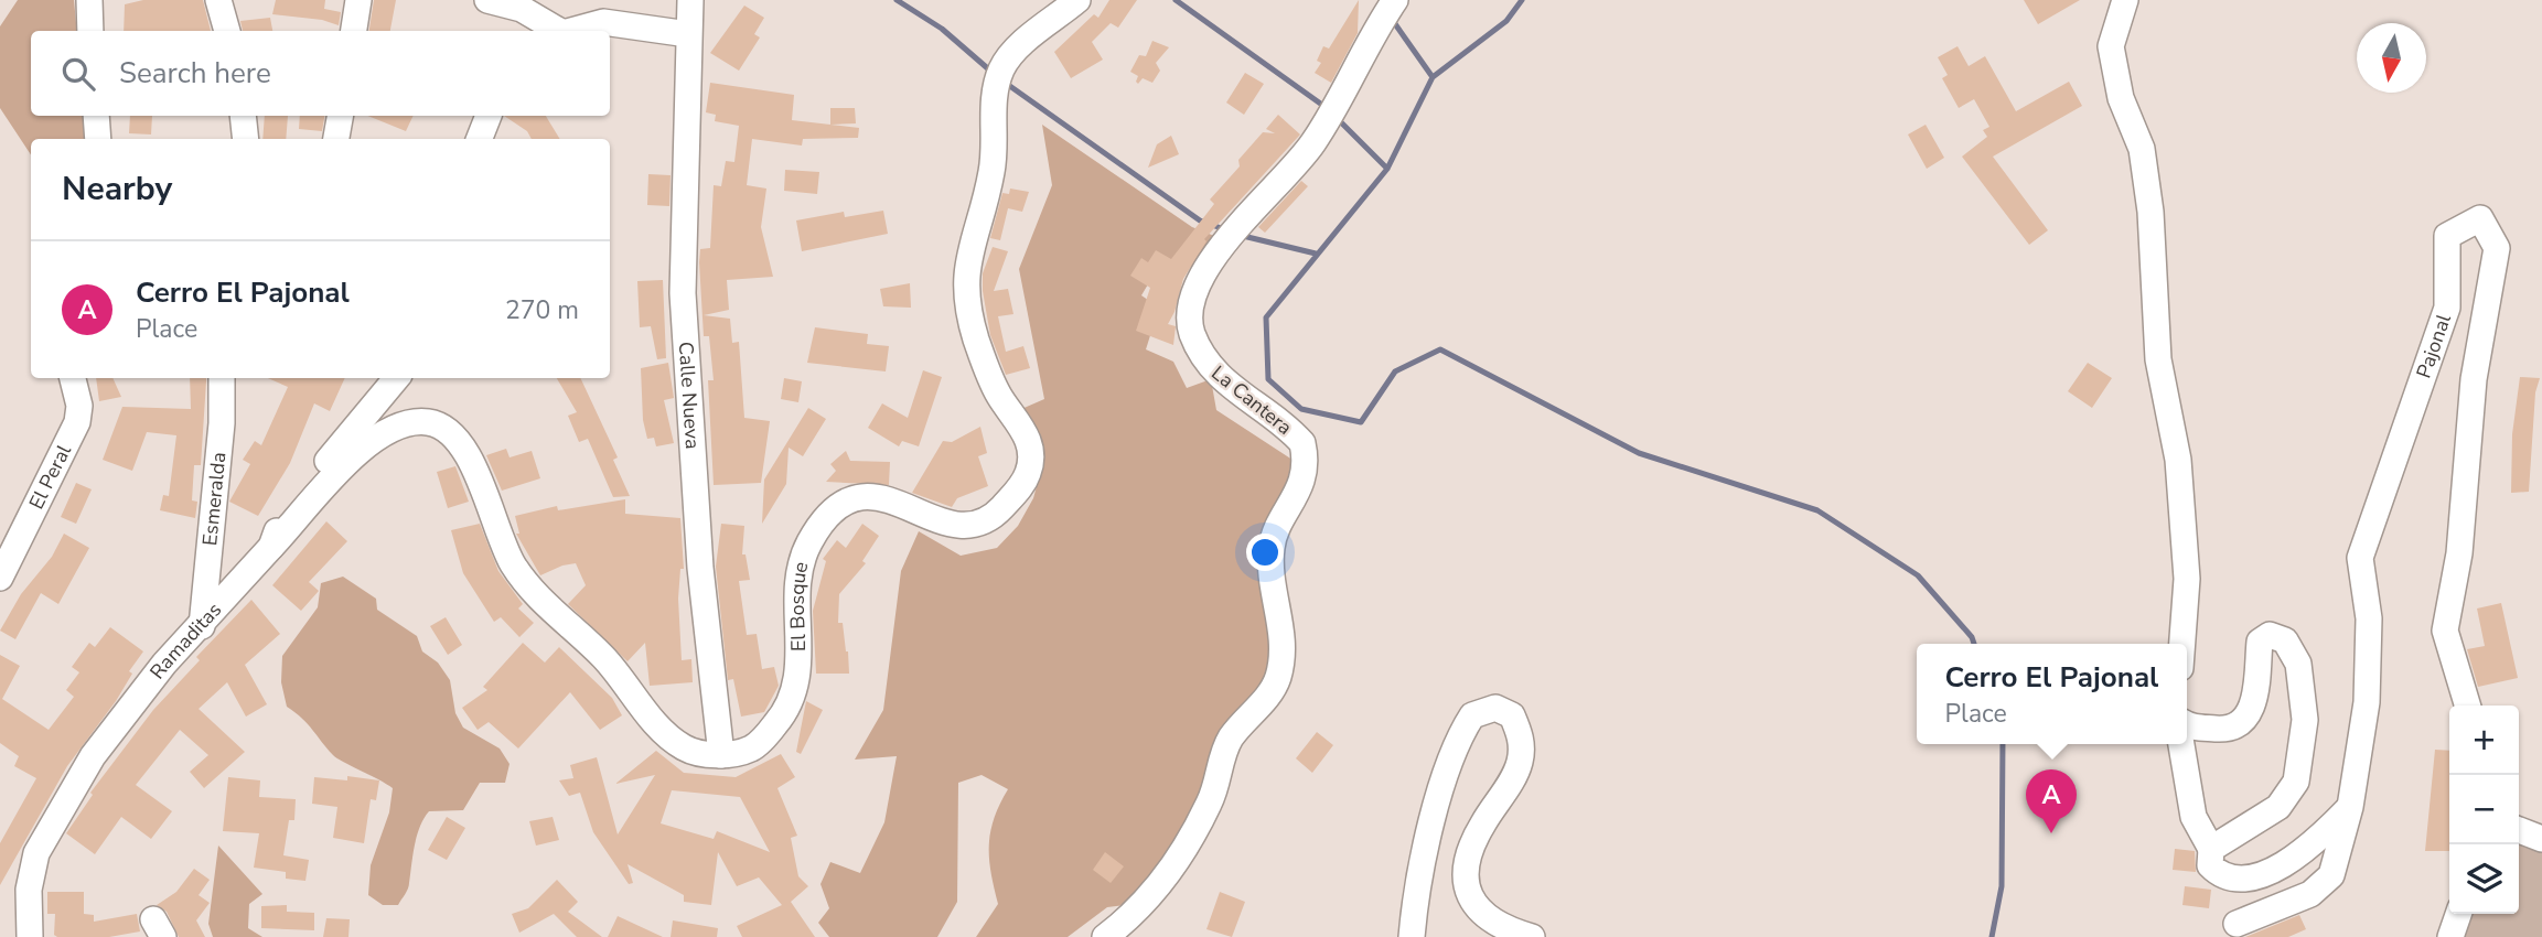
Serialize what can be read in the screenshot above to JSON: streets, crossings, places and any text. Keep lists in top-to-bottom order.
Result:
{
  "streets": {
    "street": [
      "Pajonal",
      "Calle Nueva",
      "La Cantera",
      "El Peral",
      "Esmeralda",
      "El Bosque",
      "Ramaditas"
    ]
  },
  "crossings": [
    ["Calle Nueva", "El Bosque"],
    ["Esmeralda", "Ramaditas"]
  ],
  "north": "bottom",
  "page": {
    "search": "Search here",
    "heading": "Nearby",
    "list": [
      {
        "mark": "A",
        "name": "Cerro El Pajonal",
        "note": "Place",
        "value": "270 m"
      }
    ],
    "popup": ["Cerro El Pajonal", "Place"],
    "map_buttons": ["+", "−"],
    "pins": "A"
  }
}
